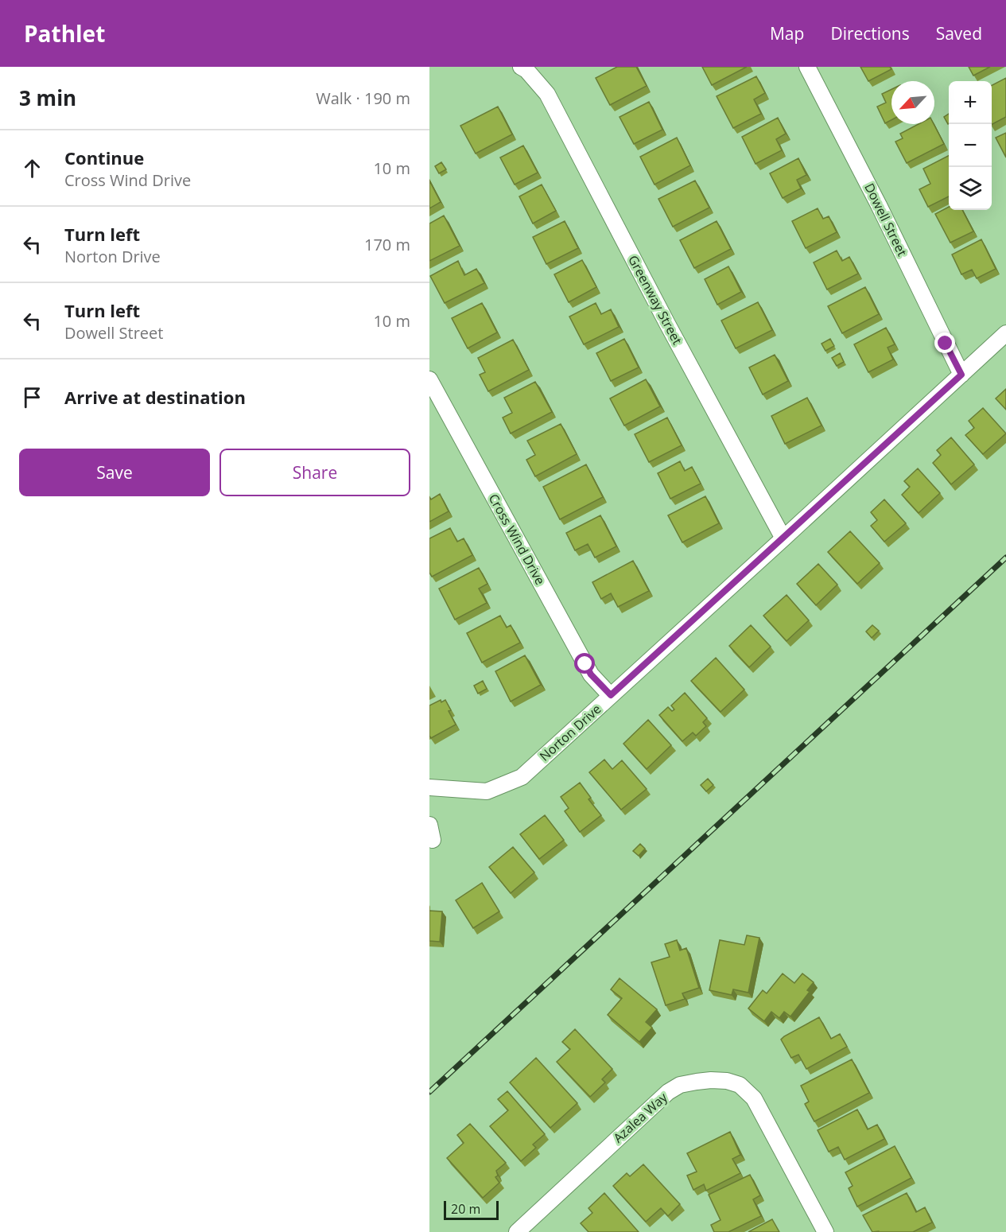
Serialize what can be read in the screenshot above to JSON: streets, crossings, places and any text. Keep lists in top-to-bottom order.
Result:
{
  "streets": {
    "street": [
      "Dowell Street",
      "Greenway Street",
      "Cross Wind Drive",
      "Norton Drive",
      "Azalea Way"
    ]
  },
  "crossings": [
    ["Dowell Street", "Norton Drive"],
    ["Greenway Street", "Norton Drive"],
    ["Cross Wind Drive", "Norton Drive"]
  ],
  "scale_bar": "20 m",
  "north": "bottom left",
  "page": {
    "header": "Pathlet",
    "nav": ["Map", "Directions", "Saved"],
    "heading": ["3 min", "Walk · 190 m"],
    "map_buttons": ["+", "−"],
    "list": [
      ["Continue", "Cross Wind Drive", "10 m"],
      ["Turn left", "Norton Drive", "170 m"],
      ["Turn left", "Dowell Street", "10 m"],
      "Arrive at destination"
    ],
    "buttons": ["Save", "Share"],
    "scale": "20 m"
  }
}
